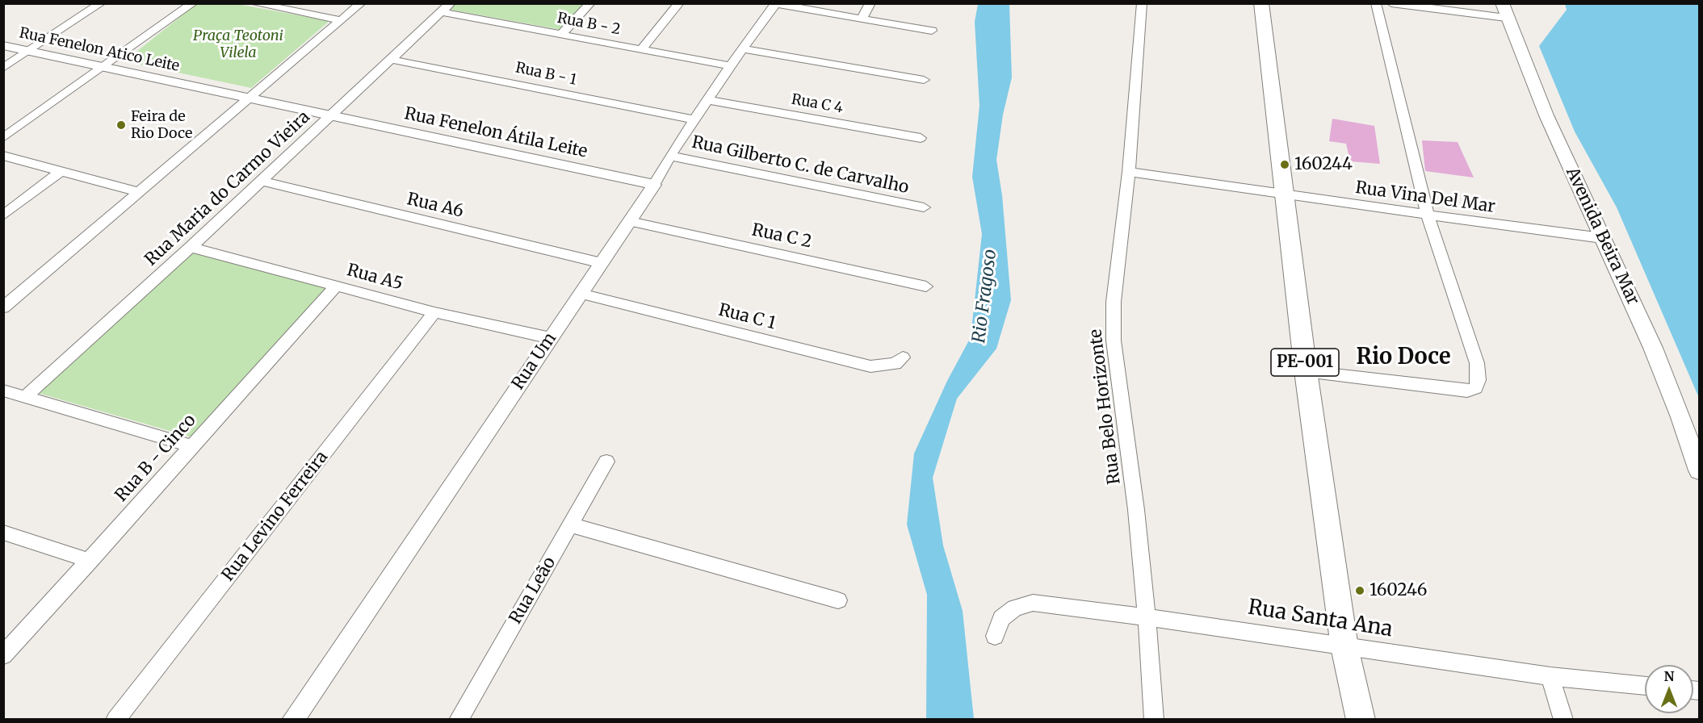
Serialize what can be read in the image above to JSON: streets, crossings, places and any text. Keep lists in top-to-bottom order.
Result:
{
  "streets": {
    "main road": ["Avenida Beira Mar", "PE-001"],
    "street": [
      "Rua B - 2",
      "Rua Fenelon Atico Leite",
      "Rua B - 1",
      "Rua C 4",
      "Rua Fenelon Átila Leite",
      "Rua Gilberto C. de Carvalho",
      "Rua Maria do Carmo Vieira",
      "Rua Vina Del Mar",
      "Rua A6",
      "Rua C 2",
      "Rua A5",
      "Rua C 1",
      "Rua Um",
      "Rua Belo Horizonte",
      "Rua B - Cinco",
      "Rua Levino Ferreira",
      "Rua Leão",
      "Rua Santa Ana"
    ]
  },
  "crossings": [
    ["Rua B - 2", "Rua Maria do Carmo Vieira"],
    ["Rua B - 2", "Rua Um"],
    ["Rua Fenelon Atico Leite", "Rua Fenelon Átila Leite"],
    ["Rua Fenelon Atico Leite", "Rua Maria do Carmo Vieira"],
    ["Rua B - 1", "Rua Maria do Carmo Vieira"],
    ["Rua B - 1", "Rua Um"],
    ["Rua C 4", "Rua Um"],
    ["Rua Fenelon Átila Leite", "Rua Maria do Carmo Vieira"],
    ["Rua Fenelon Átila Leite", "Rua Um"],
    ["Rua Gilberto C. de Carvalho", "Rua Um"],
    ["Rua Maria do Carmo Vieira", "Rua A6"],
    ["Rua Maria do Carmo Vieira", "Rua A5"],
    ["Rua Vina Del Mar", "Avenida Beira Mar"],
    ["Rua Vina Del Mar", "PE-001"],
    ["Rua Vina Del Mar", "Rua Belo Horizonte"],
    ["Rua A6", "Rua Um"],
    ["Rua C 2", "Rua Um"],
    ["Rua A5", "Rua Um"],
    ["Rua A5", "Rua B - Cinco"],
    ["Rua A5", "Rua Levino Ferreira"],
    ["Rua C 1", "Rua Um"],
    ["PE-001", "Rua Santa Ana"],
    ["Rua Belo Horizonte", "Rua Santa Ana"]
  ],
  "districts": ["Rio Doce"],
  "water": ["Rio Fragoso"],
  "parks": ["Praça Teotoni Vilela"],
  "places": ["Feira de Rio Doce", "160244", "160246"],
  "north": "top"
}
